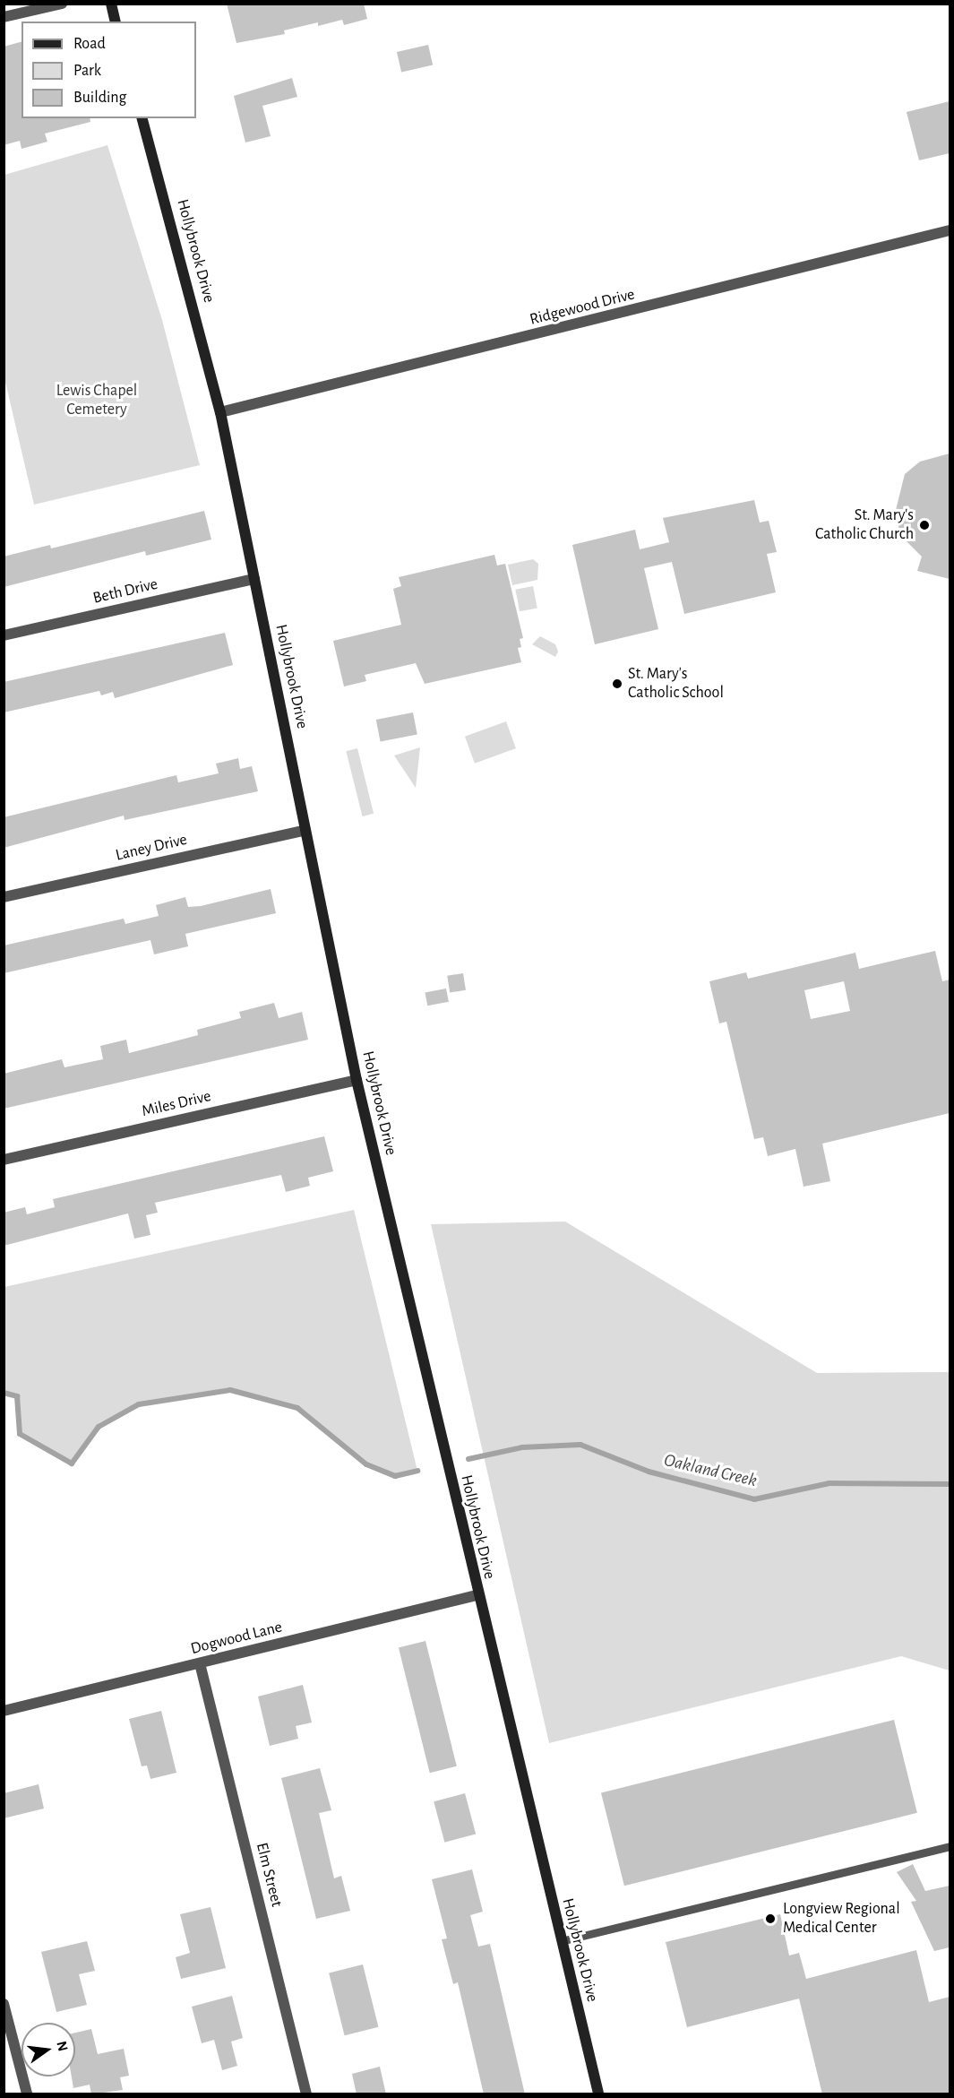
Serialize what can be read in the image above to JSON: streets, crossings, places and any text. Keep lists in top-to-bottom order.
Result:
{
  "streets": {
    "main road": ["Hollybrook Drive"],
    "street": [
      "Ridgewood Drive",
      "Beth Drive",
      "Laney Drive",
      "Miles Drive",
      "Dogwood Lane",
      "Elm Street"
    ]
  },
  "crossings": [
    ["Hollybrook Drive", "Ridgewood Drive"],
    ["Hollybrook Drive", "Beth Drive"],
    ["Hollybrook Drive", "Laney Drive"],
    ["Hollybrook Drive", "Miles Drive"],
    ["Hollybrook Drive", "Dogwood Lane"],
    ["Dogwood Lane", "Elm Street"]
  ],
  "water": ["Oakland Creek"],
  "parks": ["Lewis Chapel Cemetery"],
  "places": ["St. Mary's Catholic Church", "St. Mary's Catholic School", "Longview Regional Medical Center"],
  "legend": ["Road", "Park", "Building"],
  "north": "right"
}
